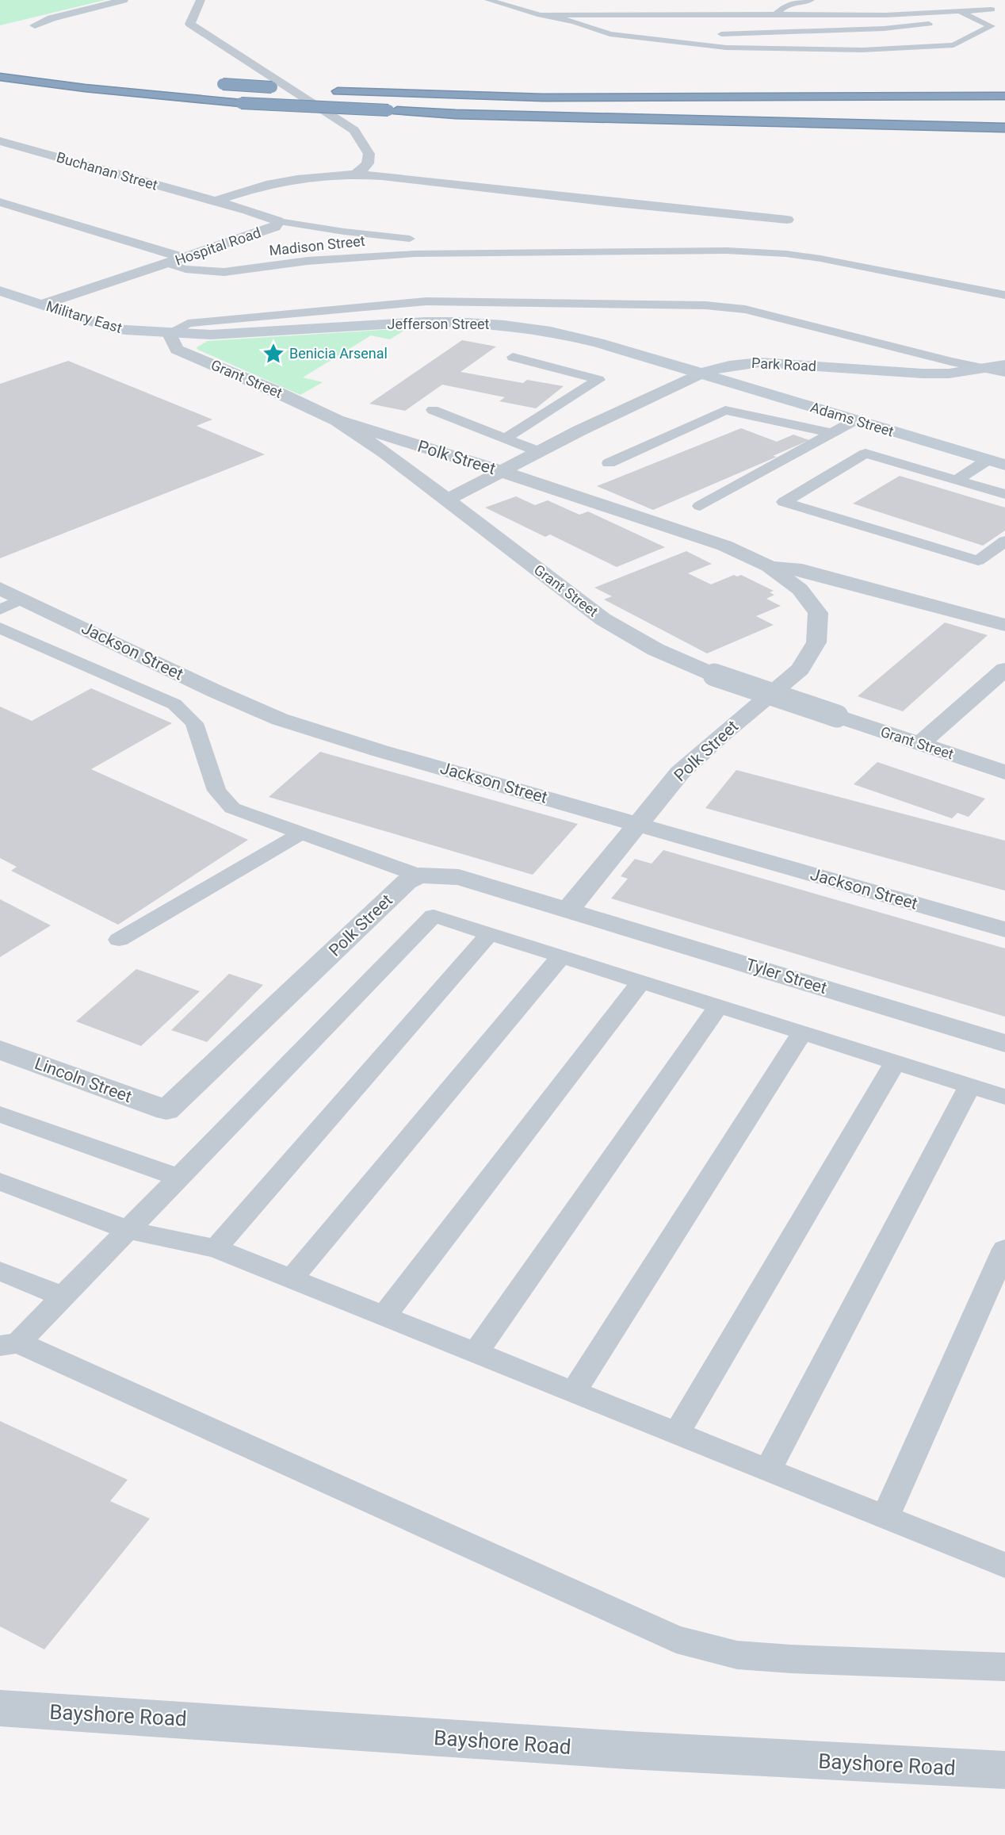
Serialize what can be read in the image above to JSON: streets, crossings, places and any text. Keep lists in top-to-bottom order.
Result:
{
  "streets": {
    "street": [
      "Buchanan Street",
      "Hospital Road",
      "Military East",
      "Jefferson Street",
      "Park Road",
      "Grant Street",
      "Adams Street",
      "Polk Street",
      "Jackson Street",
      "Tyler Street",
      "Lincoln Street",
      "Bayshore Road"
    ],
    "lane": ["Madison Street"]
  },
  "crossings": [
    ["Buchanan Street", "Hospital Road"],
    ["Madison Street", "Hospital Road"],
    ["Hospital Road", "Military East"],
    ["Military East", "Jefferson Street"],
    ["Military East", "Grant Street"],
    ["Jefferson Street", "Park Road"],
    ["Jefferson Street", "Grant Street"],
    ["Jefferson Street", "Adams Street"],
    ["Park Road", "Grant Street"],
    ["Park Road", "Adams Street"],
    ["Park Road", "Polk Street"],
    ["Grant Street", "Polk Street"],
    ["Polk Street", "Jackson Street"],
    ["Polk Street", "Tyler Street"],
    ["Polk Street", "Lincoln Street"]
  ],
  "places": {
    "place": ["Benicia Arsenal"]
  }
}
